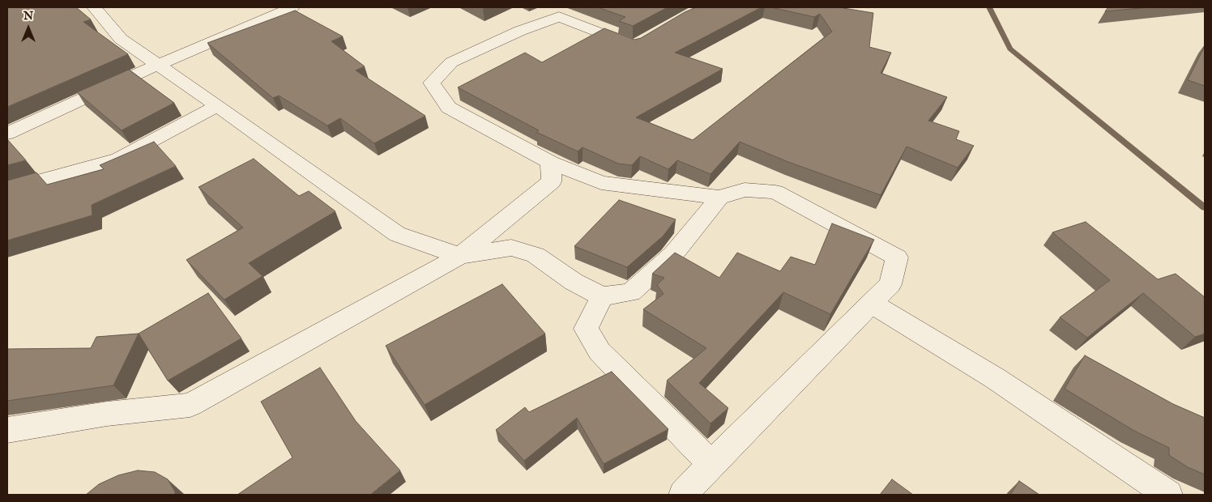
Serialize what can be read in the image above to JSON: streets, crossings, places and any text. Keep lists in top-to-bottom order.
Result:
{
  "north": "top"
}
